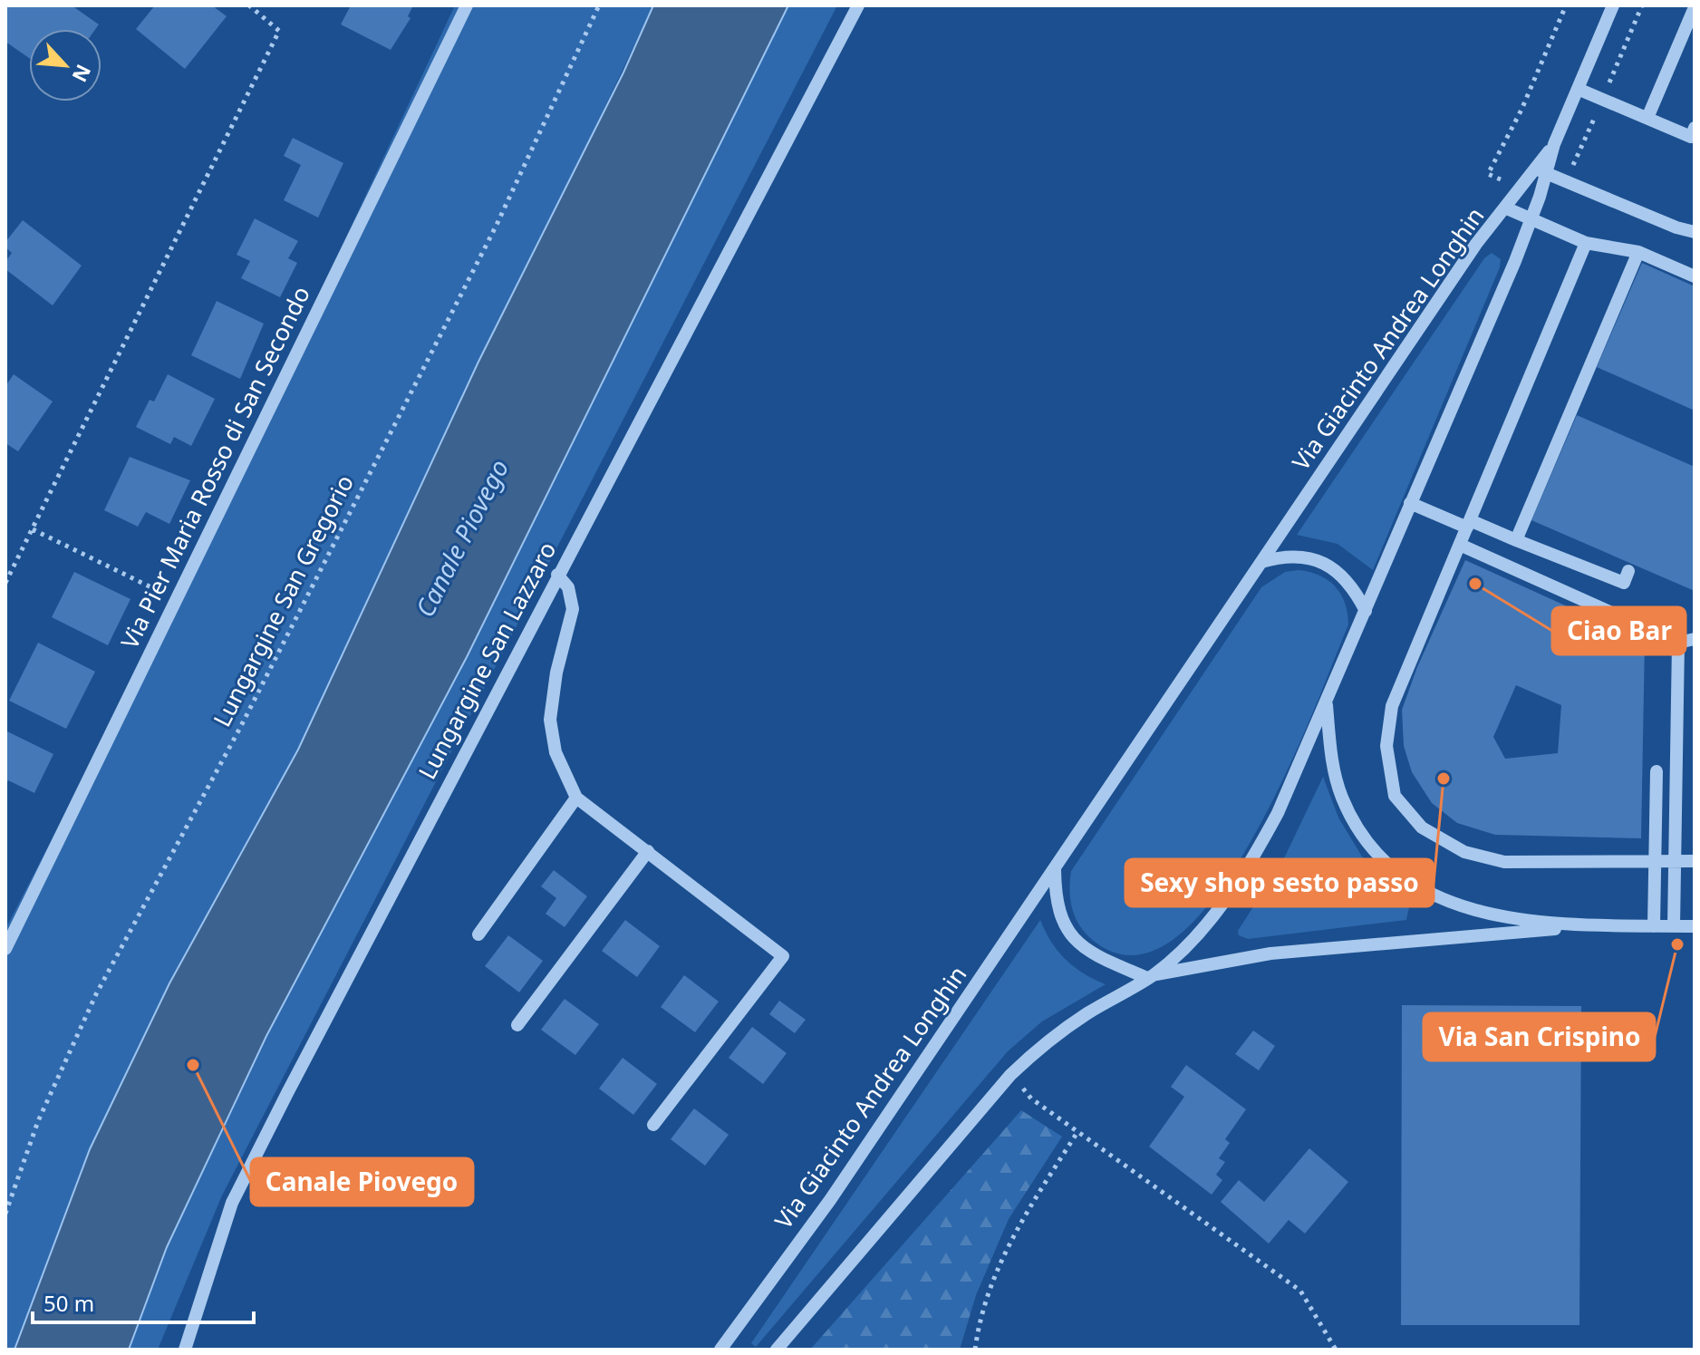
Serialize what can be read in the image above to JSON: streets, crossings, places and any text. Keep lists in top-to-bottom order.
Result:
{
  "streets": {
    "street": ["Via Giacinto Andrea Longhin", "Via Pier Maria Rosso di San Secondo", "Lungargine San Lazzaro"],
    "path": ["Lungargine San Gregorio"]
  },
  "water": ["Canale Piovego"],
  "places": [
    "Ciao Bar",
    "Sexy shop sesto passo",
    "Via San Crispino",
    "Canale Piovego"
  ],
  "scale_bar": "50 m",
  "north": "bottom right"
}
